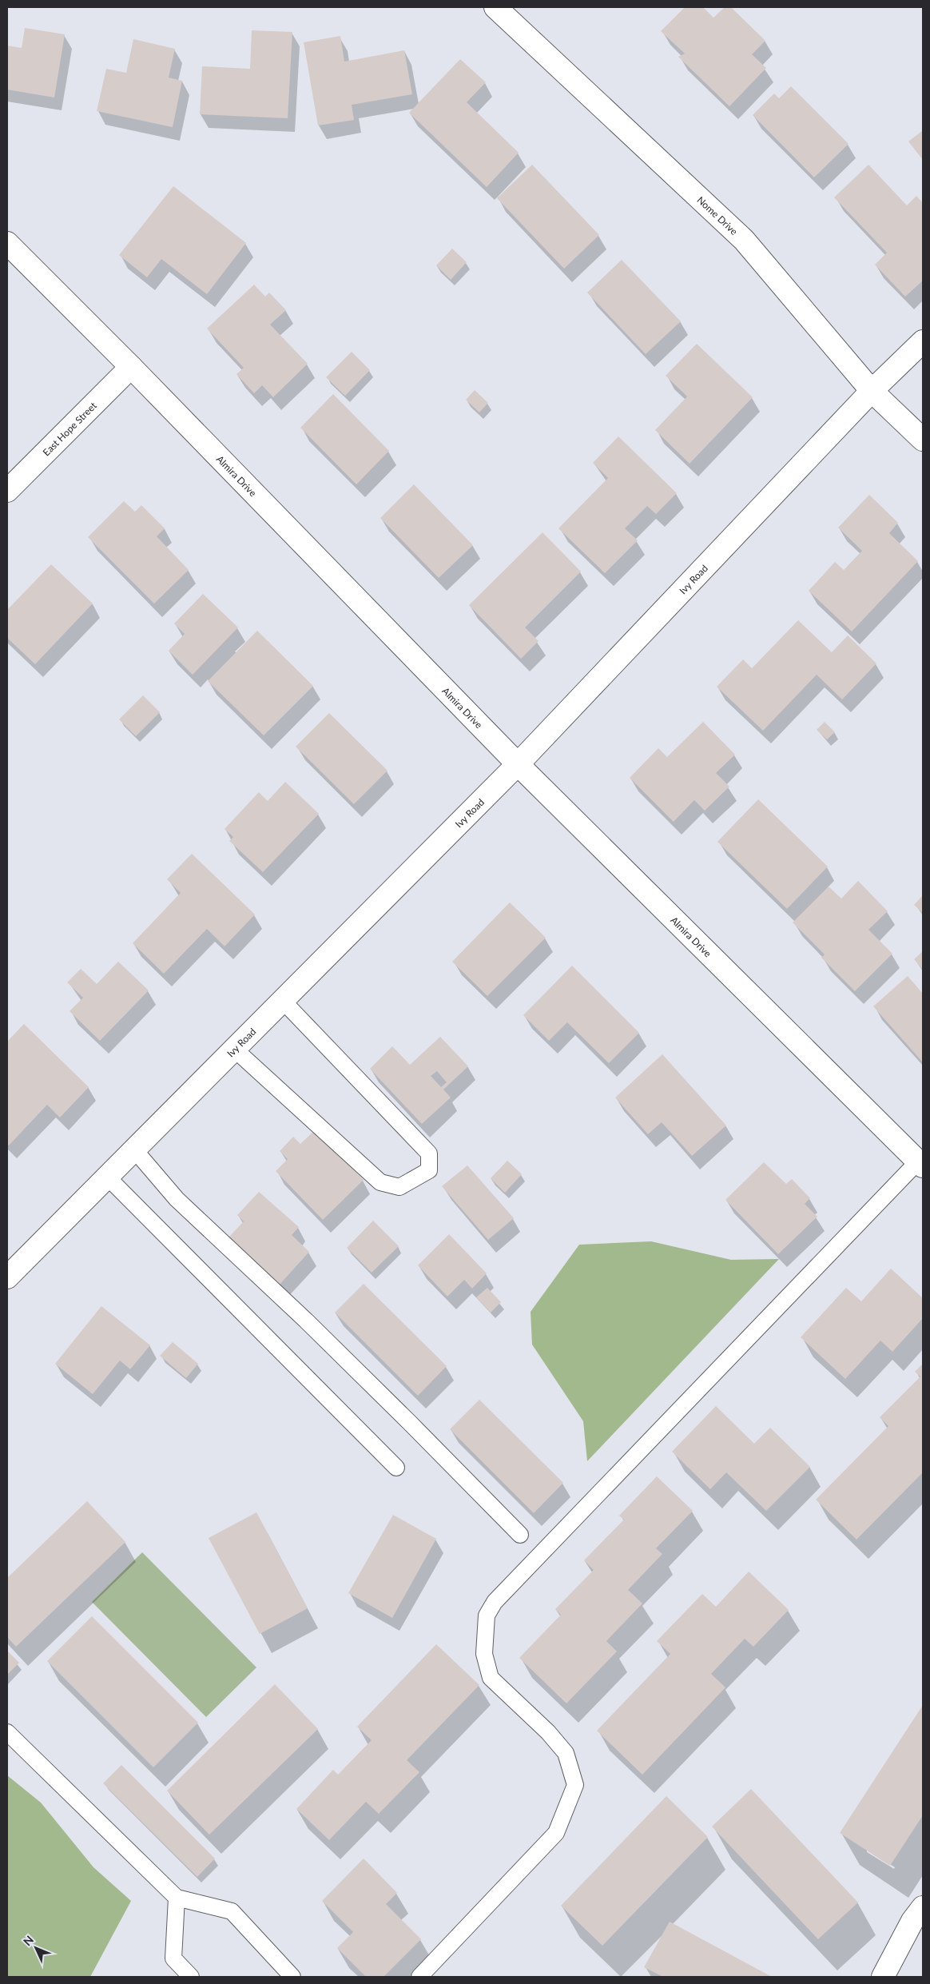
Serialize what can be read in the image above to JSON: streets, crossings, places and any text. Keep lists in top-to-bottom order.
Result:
{
  "streets": {
    "street": [
      "Nome Drive",
      "East Hope Street",
      "Almira Drive",
      "Ivy Road"
    ]
  },
  "crossings": [
    ["Nome Drive", "Ivy Road"],
    ["East Hope Street", "Almira Drive"],
    ["Almira Drive", "Ivy Road"]
  ],
  "north": "top left"
}
